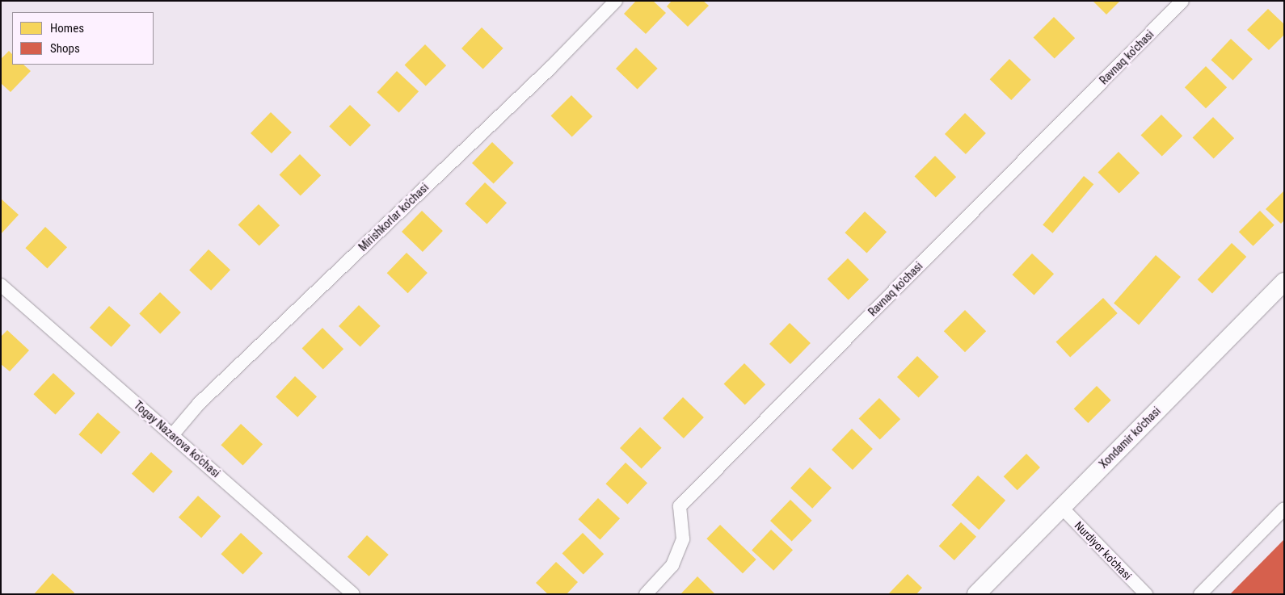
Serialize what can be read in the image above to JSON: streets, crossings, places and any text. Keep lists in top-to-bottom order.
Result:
{
  "streets": {
    "main road": ["Xondamir ko'chasi"],
    "street": [
      "Ravnaq ko'chasi",
      "Mirishkorlar ko'chasi",
      "Togay Nazarova ko'chasi",
      "Nurdiyor ko'chasi"
    ]
  },
  "crossings": [
    ["Mirishkorlar ko'chasi", "Togay Nazarova ko'chasi"],
    ["Xondamir ko'chasi", "Nurdiyor ko'chasi"]
  ],
  "legend": ["Homes", "Shops"]
}
